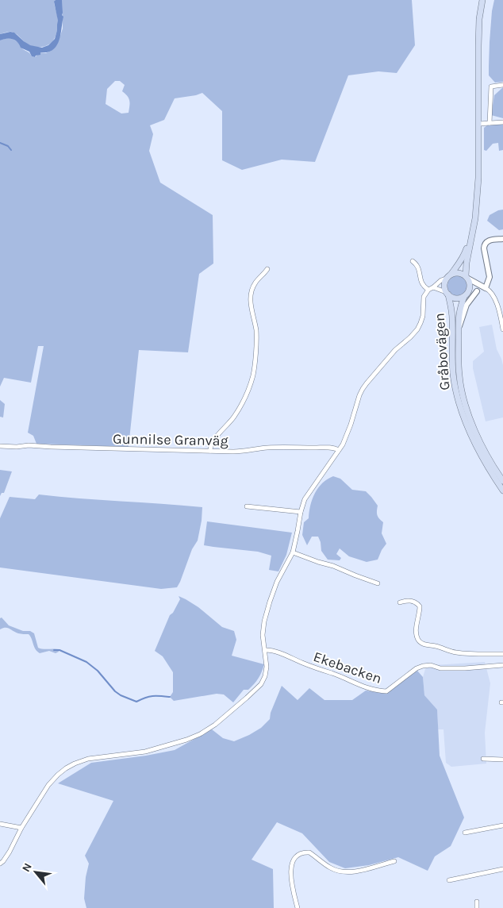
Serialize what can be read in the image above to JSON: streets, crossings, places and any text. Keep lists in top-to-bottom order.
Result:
{
  "streets": {
    "main road": ["Gråbovägen"],
    "street": ["Gunnilse Granväg", "Ekebacken"]
  },
  "north": "top left"
}
